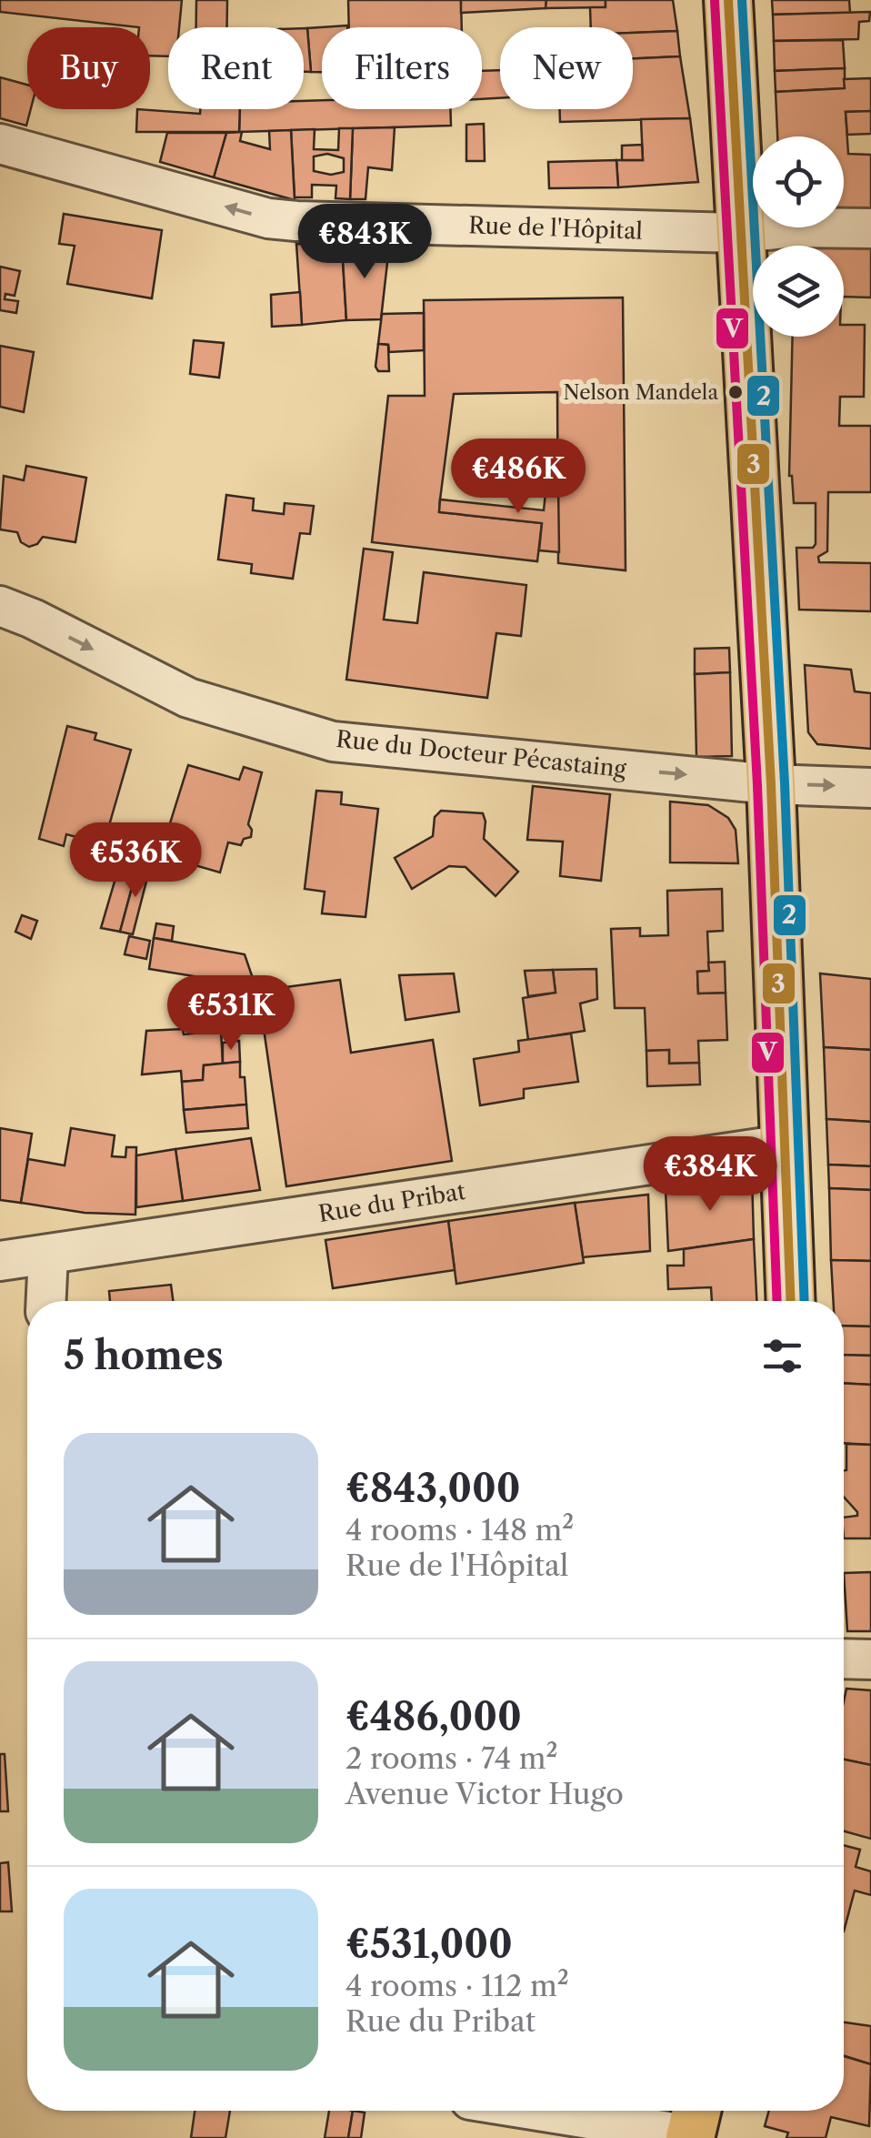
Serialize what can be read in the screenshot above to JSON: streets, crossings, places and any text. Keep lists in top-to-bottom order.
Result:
{
  "streets": {
    "street": ["Rue de l'Hôpital", "Rue du Docteur Pécastaing", "Rue du Pribat"]
  },
  "one_way": ["Rue de l'Hôpital", "Rue du Docteur Pécastaing"],
  "places": ["Nelson Mandela"],
  "lines": ["transit line 3", "transit line 2", "transit line V"],
  "page": {
    "chip": [
      "Buy",
      "Rent",
      "Filters",
      "New"
    ],
    "price": [
      "€843K",
      "€486K",
      "€536K",
      "€531K",
      "€384K"
    ],
    "heading": "5 homes",
    "list": [
      {
        "name": "€843,000",
        "note": "4 rooms · 148 m² · Rue de l'Hôpital"
      },
      {
        "name": "€486,000",
        "note": "2 rooms · 74 m² · Avenue Victor Hugo"
      },
      {
        "name": "€531,000",
        "note": "4 rooms · 112 m² · Rue du Pribat"
      }
    ]
  }
}
